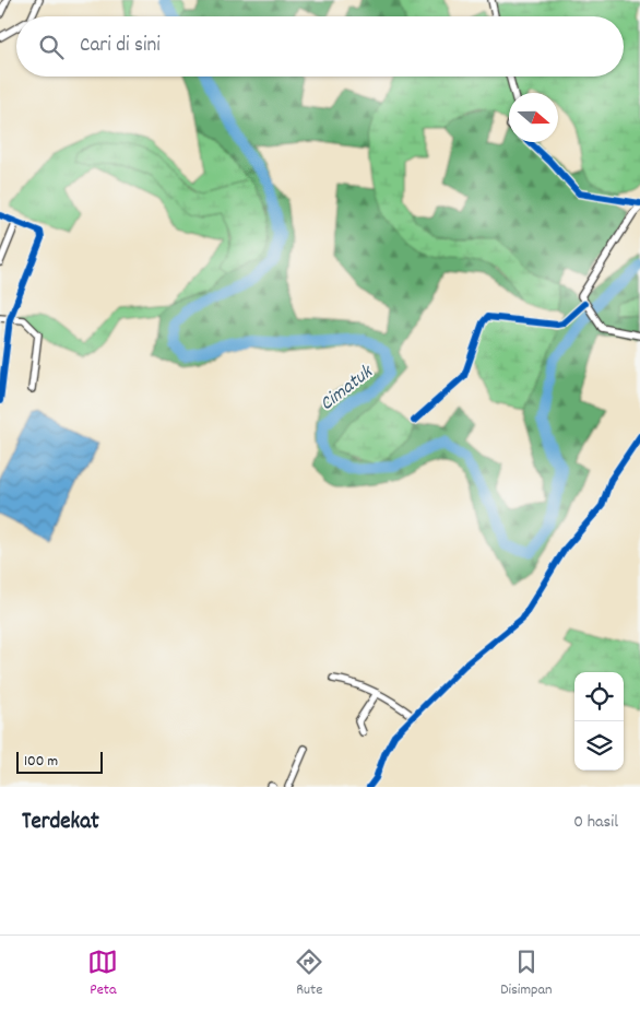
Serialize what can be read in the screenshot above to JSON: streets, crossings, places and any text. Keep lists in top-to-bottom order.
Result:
{
  "water": ["Cimatuk"],
  "scale_bar": "100 m",
  "north": "right",
  "page": {
    "search": "Cari di sini",
    "scale": "100 m",
    "heading": ["Terdekat", "0 hasil"],
    "nav": ["Peta", "Rute", "Disimpan"]
  }
}
